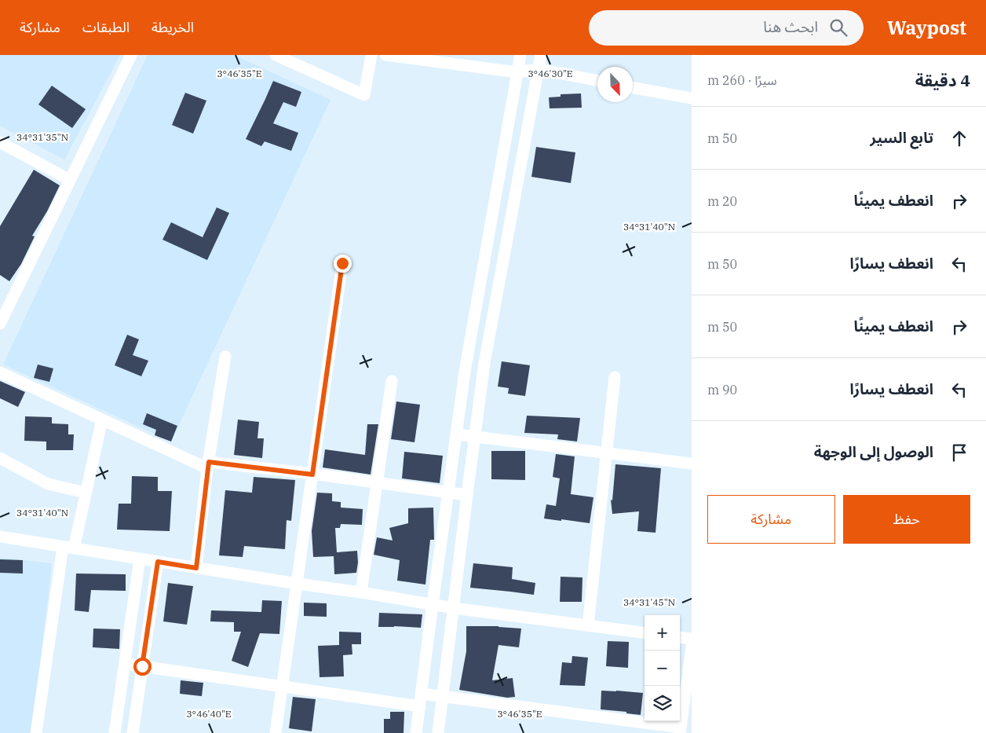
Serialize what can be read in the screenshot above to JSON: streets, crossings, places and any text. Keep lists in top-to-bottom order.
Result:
{
  "north": "bottom right",
  "page": {
    "header": "Waypost",
    "search": "ابحث هنا",
    "nav": ["الخريطة", "الطبقات", "مشاركة"],
    "heading": ["4 دقيقة", "سيرًا · 260 m"],
    "list": [
      ["تابع السير", "50 m"],
      ["انعطف يمينًا", "20 m"],
      ["انعطف يسارًا", "50 m"],
      ["انعطف يمينًا", "50 m"],
      ["انعطف يسارًا", "90 m"],
      "الوصول إلى الوجهة"
    ],
    "buttons": ["حفظ", "مشاركة"],
    "map_buttons": ["+", "−"]
  },
  "coordinates": [
    "3°46'35\"E",
    "3°46'30\"E",
    "34°31'35\"N",
    "34°31'40\"N",
    "34°31'45\"N",
    "3°46'40\"E"
  ]
}
